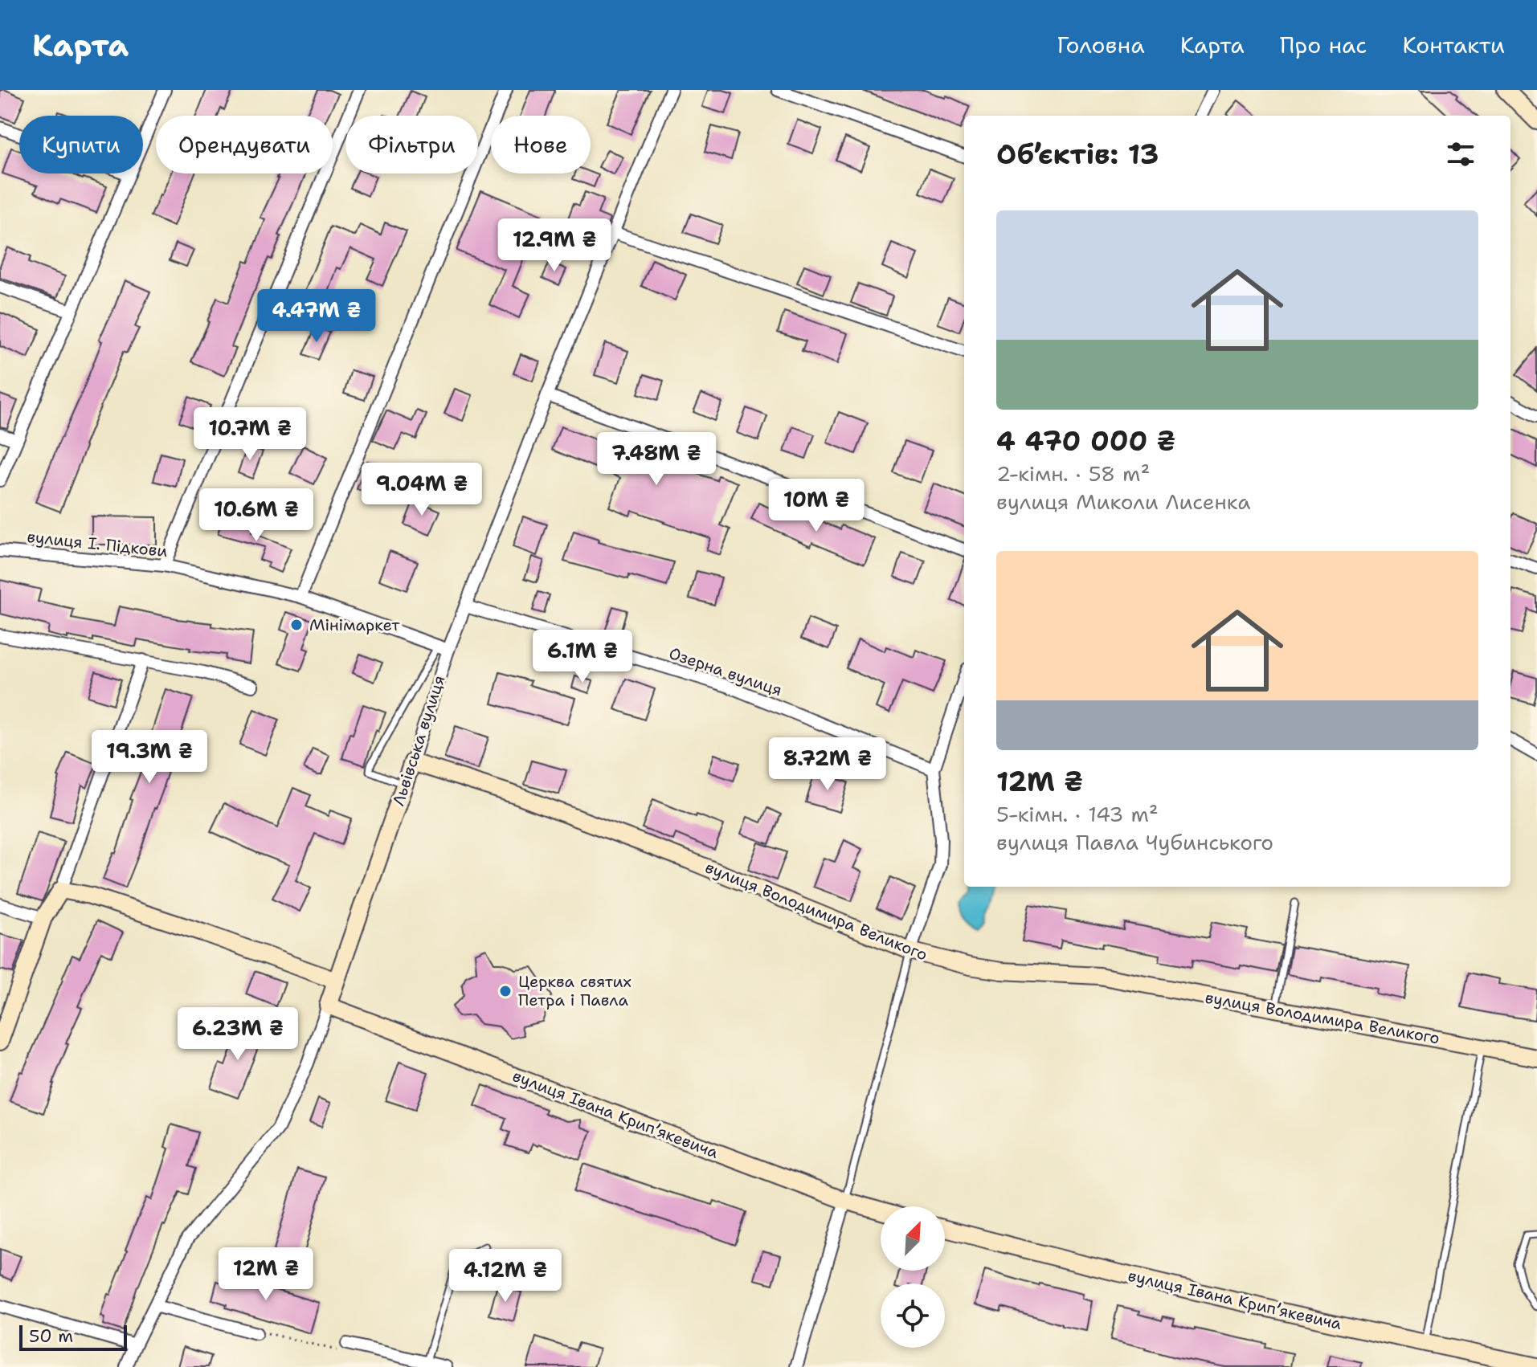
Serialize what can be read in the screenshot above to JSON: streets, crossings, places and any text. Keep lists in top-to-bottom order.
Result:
{
  "streets": {
    "street": [
      "вулиця І. Підкови",
      "Озерна вулиця",
      "Львівська вулиця",
      "вулиця Володимира Великого",
      "вулиця Івана Крипʼякевича"
    ]
  },
  "crossings": [
    ["вулиця І. Підкови", "Львівська вулиця"],
    ["Озерна вулиця", "Львівська вулиця"],
    ["Львівська вулиця", "вулиця Володимира Великого"],
    ["Львівська вулиця", "вулиця Івана Крипʼякевича"]
  ],
  "places": ["Мінімаркет", "Церква святих Петра і Павла"],
  "scale_bar": "50 m",
  "north": "top right",
  "page": {
    "header": "Карта",
    "nav": [
      "Головна",
      "Карта",
      "Про нас",
      "Контакти"
    ],
    "chip": [
      "Купити",
      "Орендувати",
      "Фільтри",
      "Нове"
    ],
    "heading": "Об’єктів: 13",
    "list": [
      {
        "name": "4 470 000 ₴",
        "note": "2-кімн. · 58 m² · вулиця Миколи Лисенка"
      },
      {
        "name": "12M ₴",
        "note": "5-кімн. · 143 m² · вулиця Павла Чубинського"
      }
    ],
    "price": [
      "12.9M ₴",
      "4.47M ₴",
      "10.7M ₴",
      "7.48M ₴",
      "9.04M ₴",
      "10M ₴",
      "10.6M ₴",
      "6.1M ₴",
      "19.3M ₴",
      "8.72M ₴",
      "6.23M ₴",
      "12M ₴",
      "4.12M ₴"
    ],
    "scale": "50 m"
  }
}
